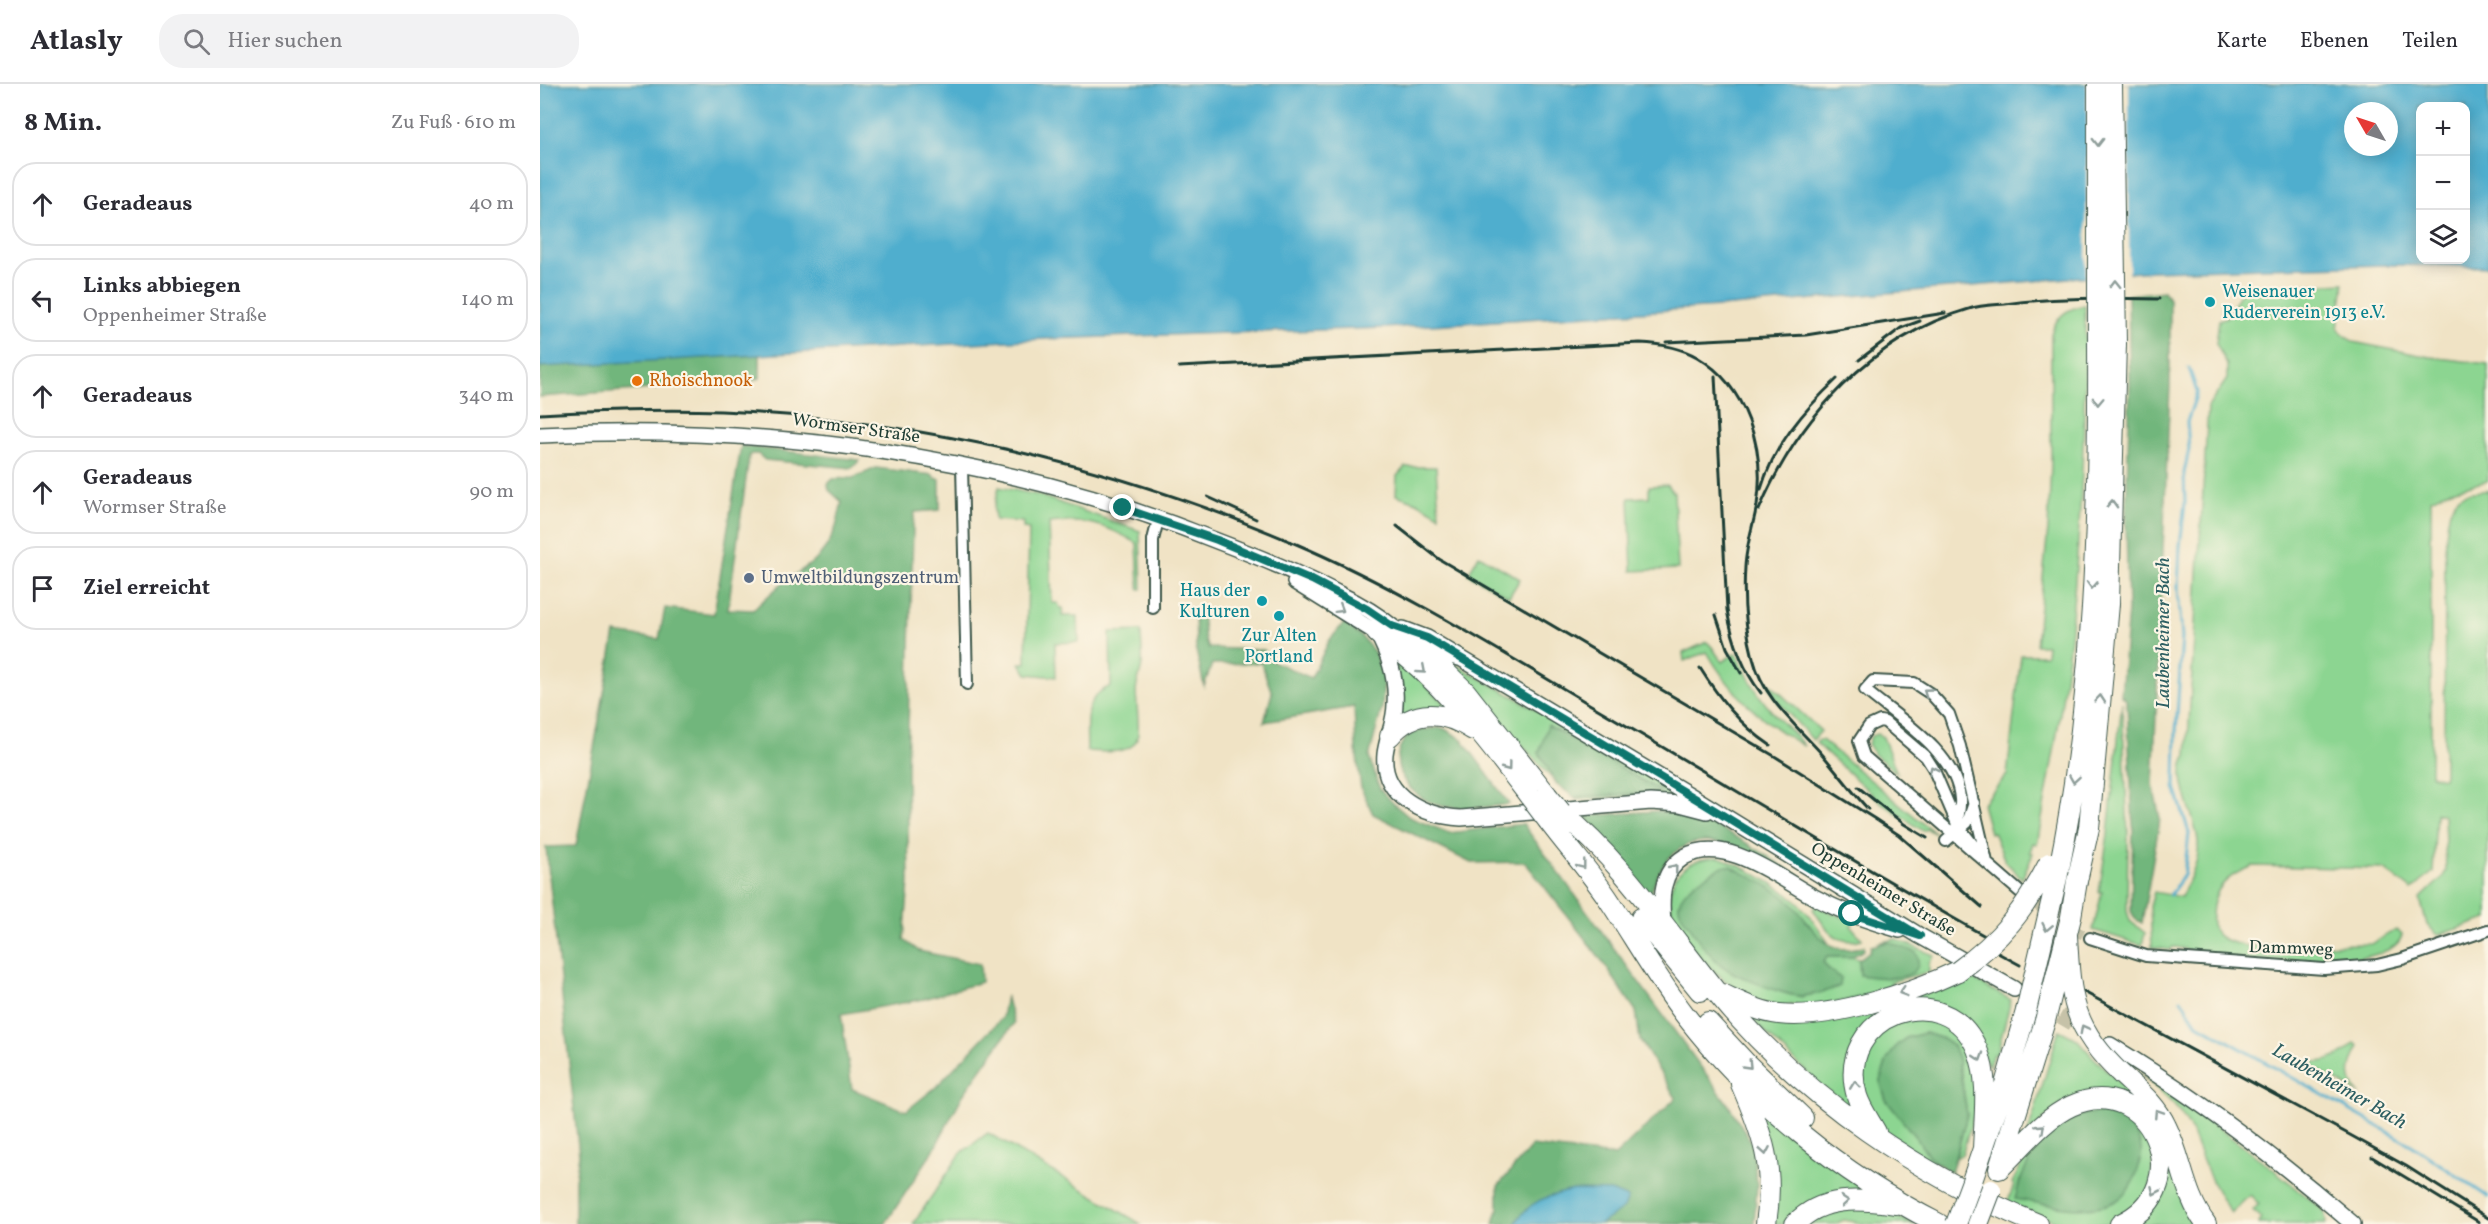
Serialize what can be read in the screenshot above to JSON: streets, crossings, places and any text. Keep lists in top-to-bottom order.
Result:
{
  "streets": {
    "main road": ["Wormser Straße", "Oppenheimer Straße"],
    "street": ["Dammweg"]
  },
  "water": ["Laubenheimer Bach"],
  "places": [
    "Weisenauer Ruderverein 1913 e.V.",
    "Rhoischnook",
    "Umweltbildungszentrum",
    "Haus der Kulturen",
    "Zur Alten Portland"
  ],
  "north": "top left",
  "page": {
    "header": "Atlasly",
    "search": "Hier suchen",
    "nav": ["Karte", "Ebenen", "Teilen"],
    "heading": ["8 Min.", "Zu Fuß · 610 m"],
    "map_buttons": ["+", "−"],
    "list": [
      ["Geradeaus", "40 m"],
      ["Links abbiegen", "Oppenheimer Straße", "140 m"],
      ["Geradeaus", "340 m"],
      ["Geradeaus", "Wormser Straße", "90 m"],
      "Ziel erreicht"
    ]
  }
}
